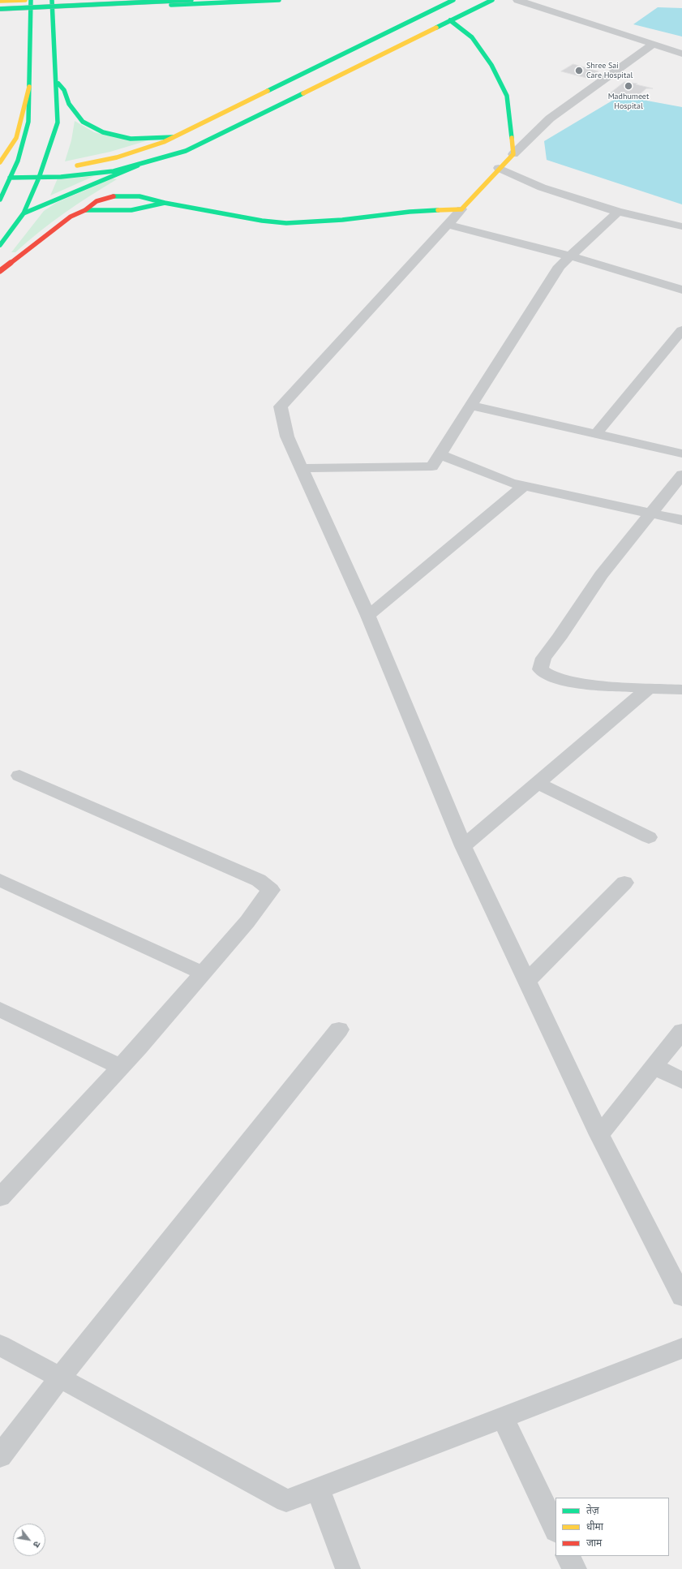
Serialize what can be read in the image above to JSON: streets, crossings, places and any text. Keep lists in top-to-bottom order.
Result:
{
  "places": ["Shree Sai Care Hospital", "Madhumeet Hospital"],
  "legend": ["तेज़", "धीमा", "जाम"],
  "north": "bottom right"
}
